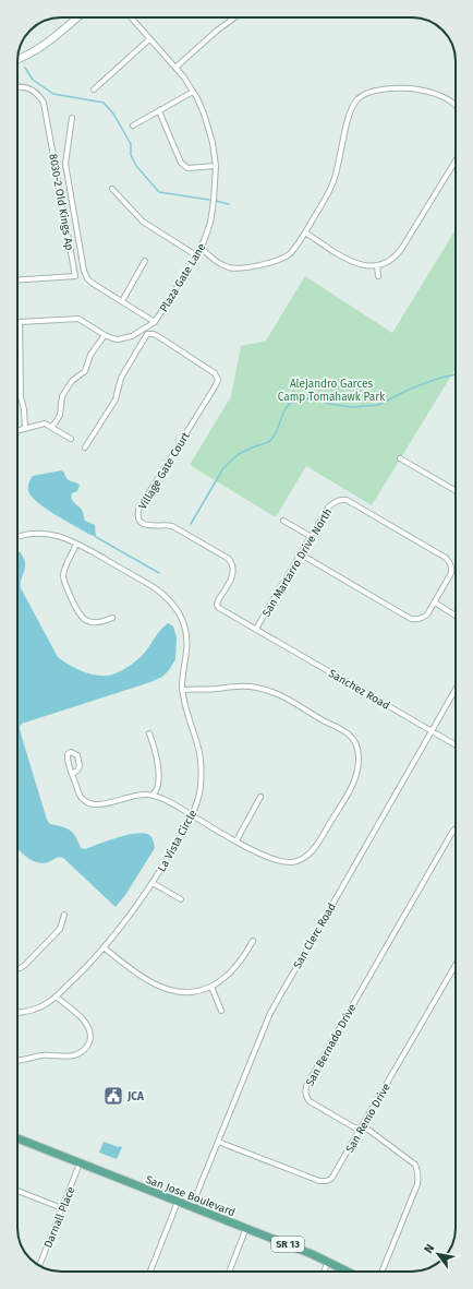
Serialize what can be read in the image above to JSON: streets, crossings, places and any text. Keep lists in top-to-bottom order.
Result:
{
  "streets": {
    "main road": ["San Jose Boulevard", "SR 13"],
    "street": [
      "8030-2 Old Kings Ap",
      "Plaza Gate Lane",
      "Village Gate Court",
      "San Martarro Drive North",
      "Sanchez Road",
      "La Vista Circle",
      "San Clerc Road",
      "San Bernado Drive",
      "San Remo Drive",
      "Darnall Place"
    ]
  },
  "crossings": [
    ["Village Gate Court", "San Martarro Drive North"],
    ["Village Gate Court", "Sanchez Road"],
    ["San Martarro Drive North", "Sanchez Road"],
    ["Sanchez Road", "San Clerc Road"],
    ["San Clerc Road", "San Remo Drive"],
    ["San Clerc Road", "San Jose Boulevard"],
    ["San Bernado Drive", "San Remo Drive"],
    ["San Jose Boulevard", "Darnall Place"]
  ],
  "parks": ["Alejandro Garces Camp Tomahawk Park"],
  "places": {
    "public building": ["JCA"]
  },
  "north": "top left"
}
